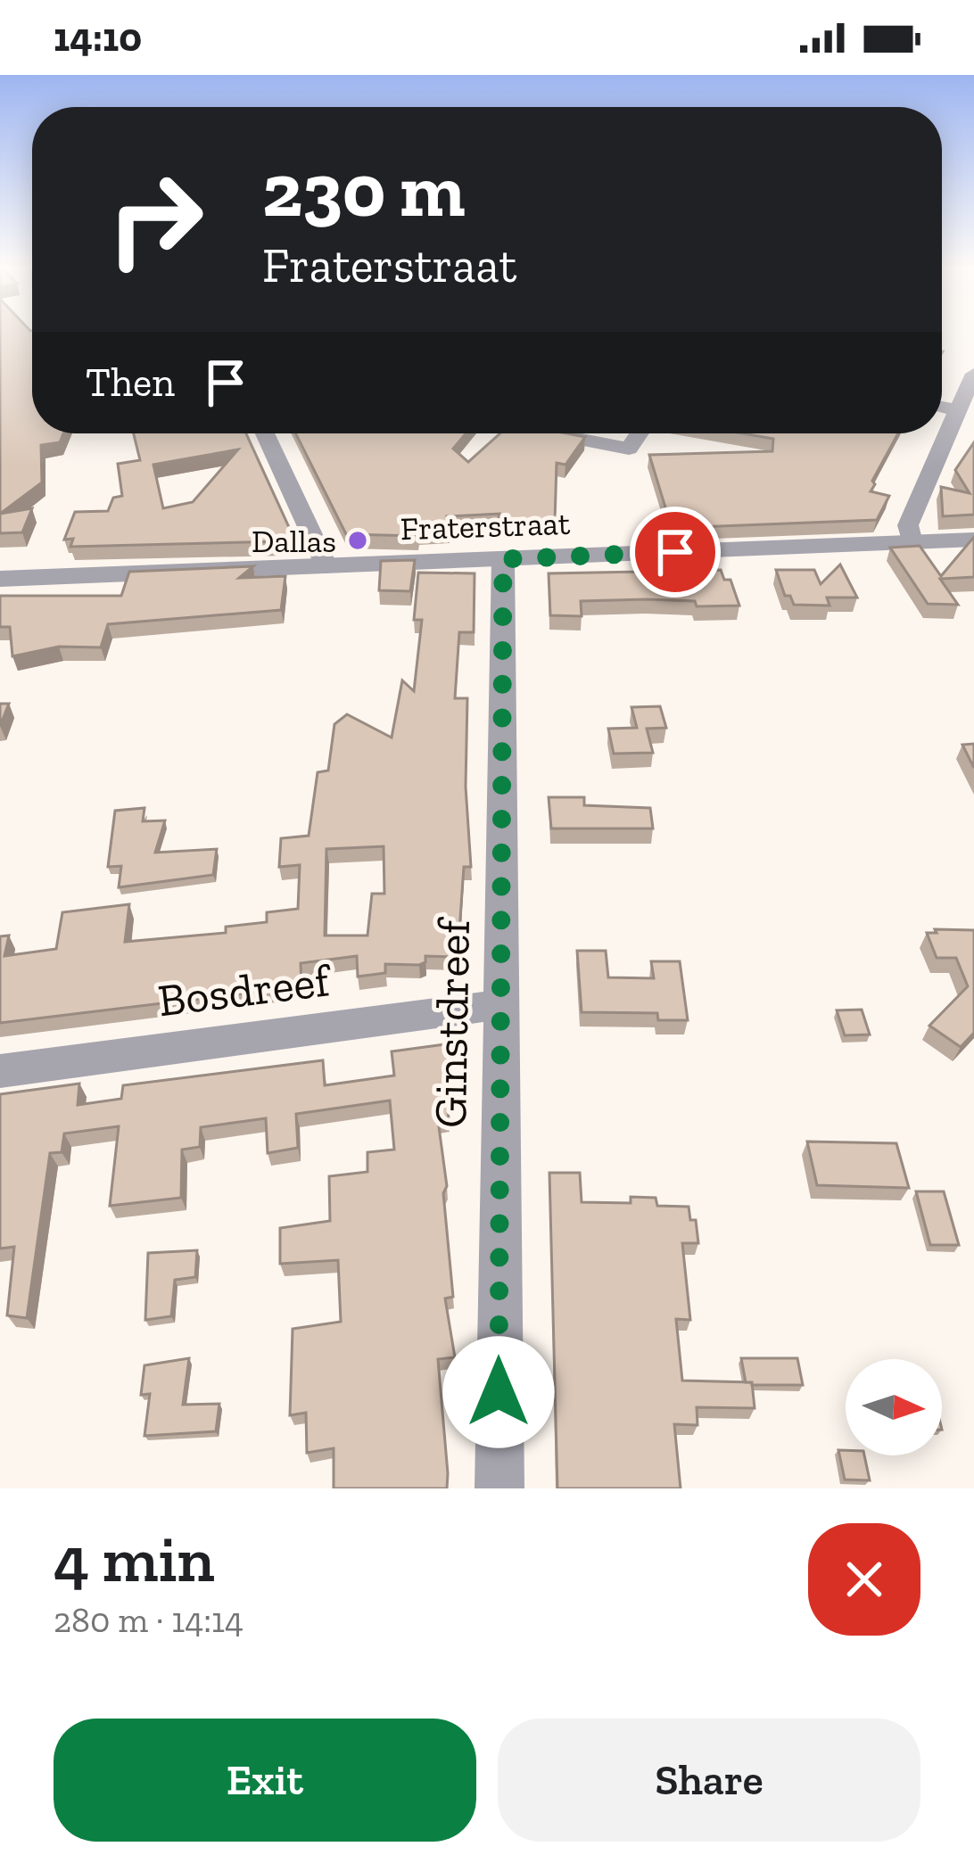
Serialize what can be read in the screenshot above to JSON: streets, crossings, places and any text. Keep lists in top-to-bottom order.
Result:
{
  "streets": {
    "street": ["Fraterstraat", "Bosdreef", "Ginstdreef"]
  },
  "crossings": [
    ["Fraterstraat", "Ginstdreef"],
    ["Bosdreef", "Ginstdreef"]
  ],
  "places": ["Dallas"],
  "north": "right",
  "page": {
    "status": "14:10",
    "turn": ["230 m", "Fraterstraat"],
    "then": "Then",
    "heading": ["4 min", "280 m · 14:14"],
    "buttons": ["Exit", "Share"]
  }
}
